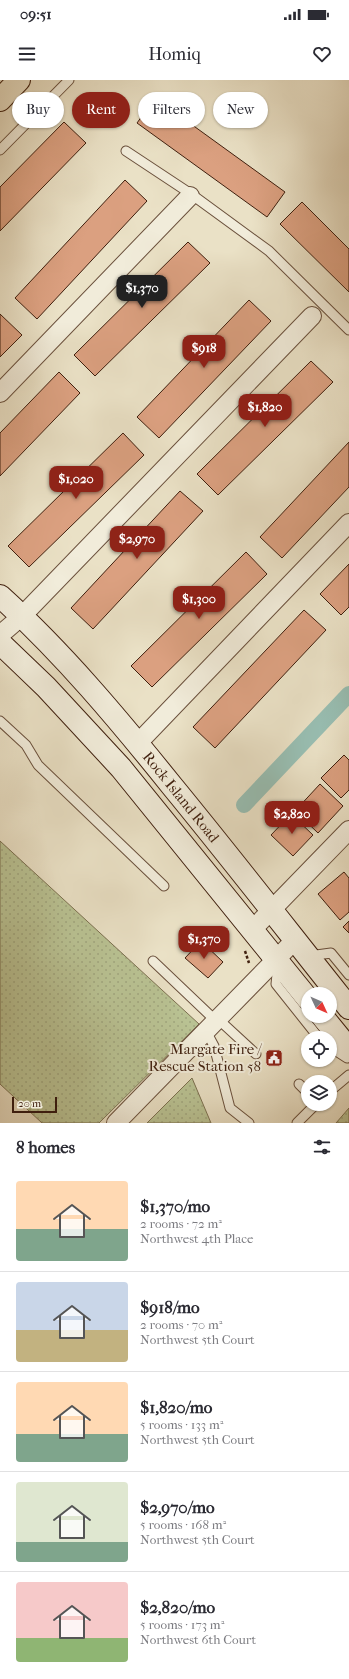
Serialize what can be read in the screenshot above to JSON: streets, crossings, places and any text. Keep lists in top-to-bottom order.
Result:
{
  "streets": {
    "main road": ["Rock Island Road"]
  },
  "places": {
    "public building": ["Margate Fire / Rescue Station 58"]
  },
  "scale_bar": "20 m",
  "north": "bottom right",
  "page": {
    "status": "09:51",
    "header": "Homiq",
    "chip": [
      "Buy",
      "Rent",
      "Filters",
      "New"
    ],
    "price": [
      "$1,370",
      "$918",
      "$1,820",
      "$1,020",
      "$2,970",
      "$1,300",
      "$2,820",
      "$1,370"
    ],
    "scale": "20 m",
    "heading": "8 homes",
    "list": [
      {
        "name": "$1,370/mo",
        "note": "2 rooms · 72 m² · Northwest 4th Place"
      },
      {
        "name": "$918/mo",
        "note": "2 rooms · 70 m² · Northwest 5th Court"
      },
      {
        "name": "$1,820/mo",
        "note": "5 rooms · 133 m² · Northwest 5th Court"
      },
      {
        "name": "$2,970/mo",
        "note": "5 rooms · 168 m² · Northwest 5th Court"
      },
      {
        "name": "$2,820/mo",
        "note": "5 rooms · 173 m² · Northwest 6th Court"
      }
    ]
  }
}
